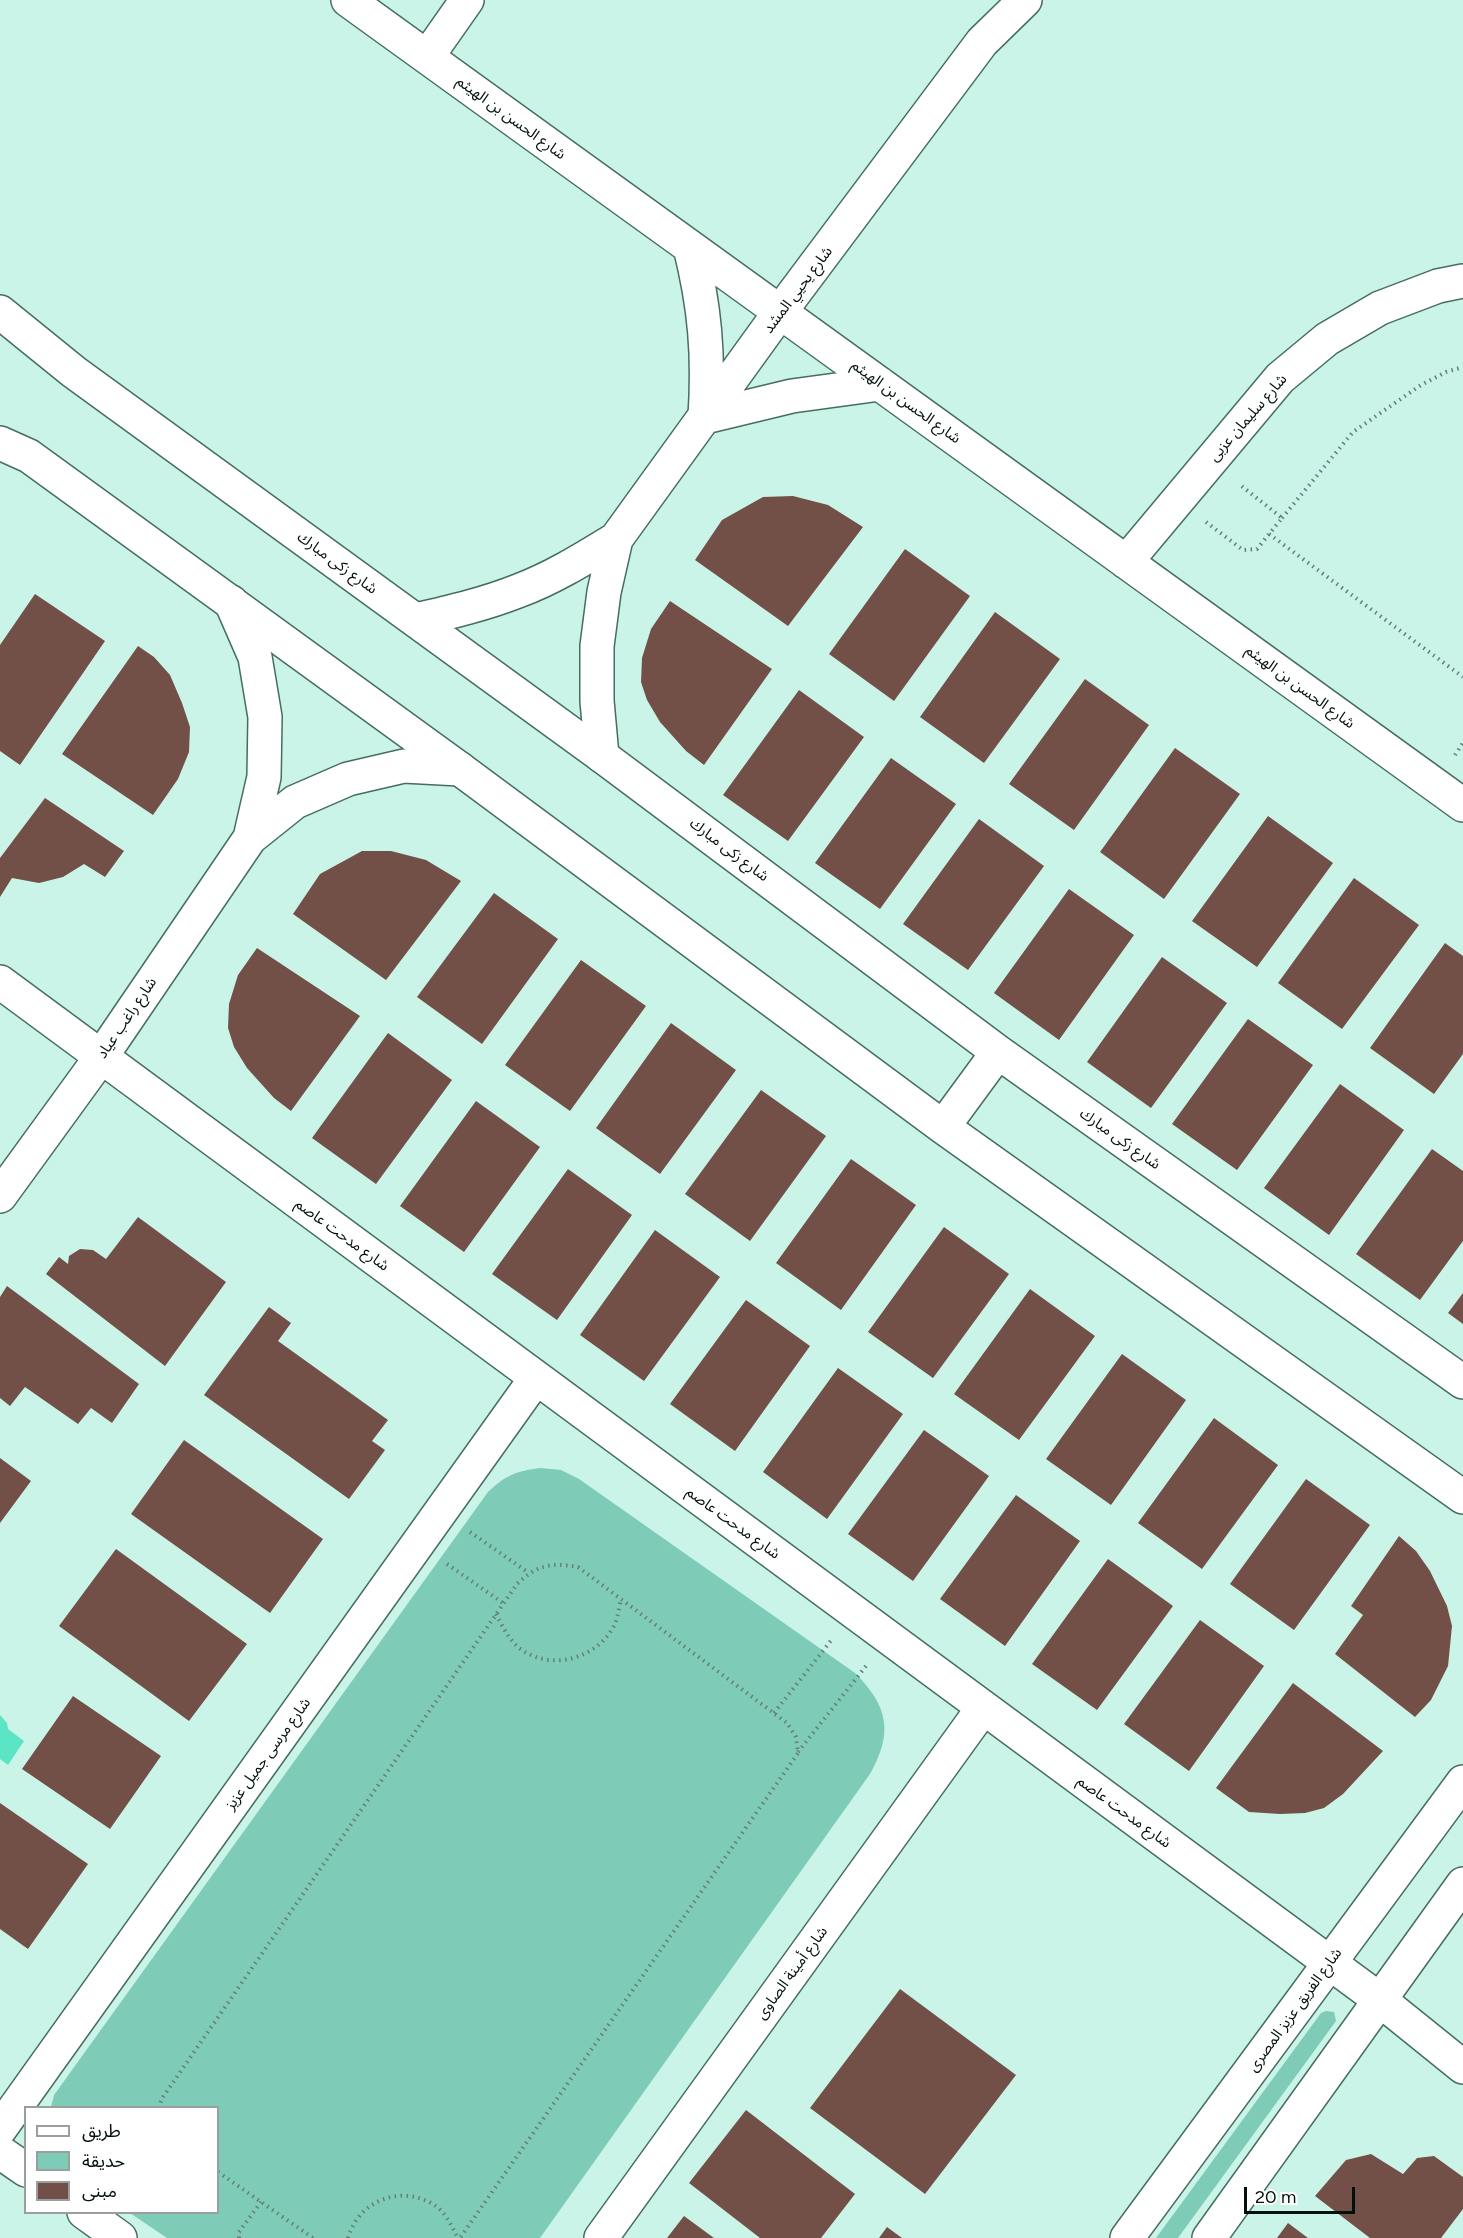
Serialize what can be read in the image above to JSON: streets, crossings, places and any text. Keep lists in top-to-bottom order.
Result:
{
  "streets": {
    "street": [
      "شارع الحسن بن الهيثم",
      "شارع يحيي المشد",
      "شارع سليمان عزبى",
      "شارع زكى مبارك",
      "شارع راغب عياد",
      "شارع مدحت عاصم",
      "شارع مرسى جميل عزيز",
      "شارع أمينة الصاوى",
      "شارع الفريق عزيز المصرى"
    ]
  },
  "crossings": [
    ["شارع الحسن بن الهيثم", "شارع يحيي المشد"],
    ["شارع الحسن بن الهيثم", "شارع سليمان عزبى"],
    ["شارع يحيي المشد", "شارع زكى مبارك"],
    ["شارع راغب عياد", "شارع مدحت عاصم"],
    ["شارع مدحت عاصم", "شارع مرسى جميل عزيز"],
    ["شارع مدحت عاصم", "شارع أمينة الصاوى"],
    ["شارع مدحت عاصم", "شارع الفريق عزيز المصرى"]
  ],
  "legend": ["طريق", "حديقة", "مبنى"],
  "scale_bar": "20 m"
}
